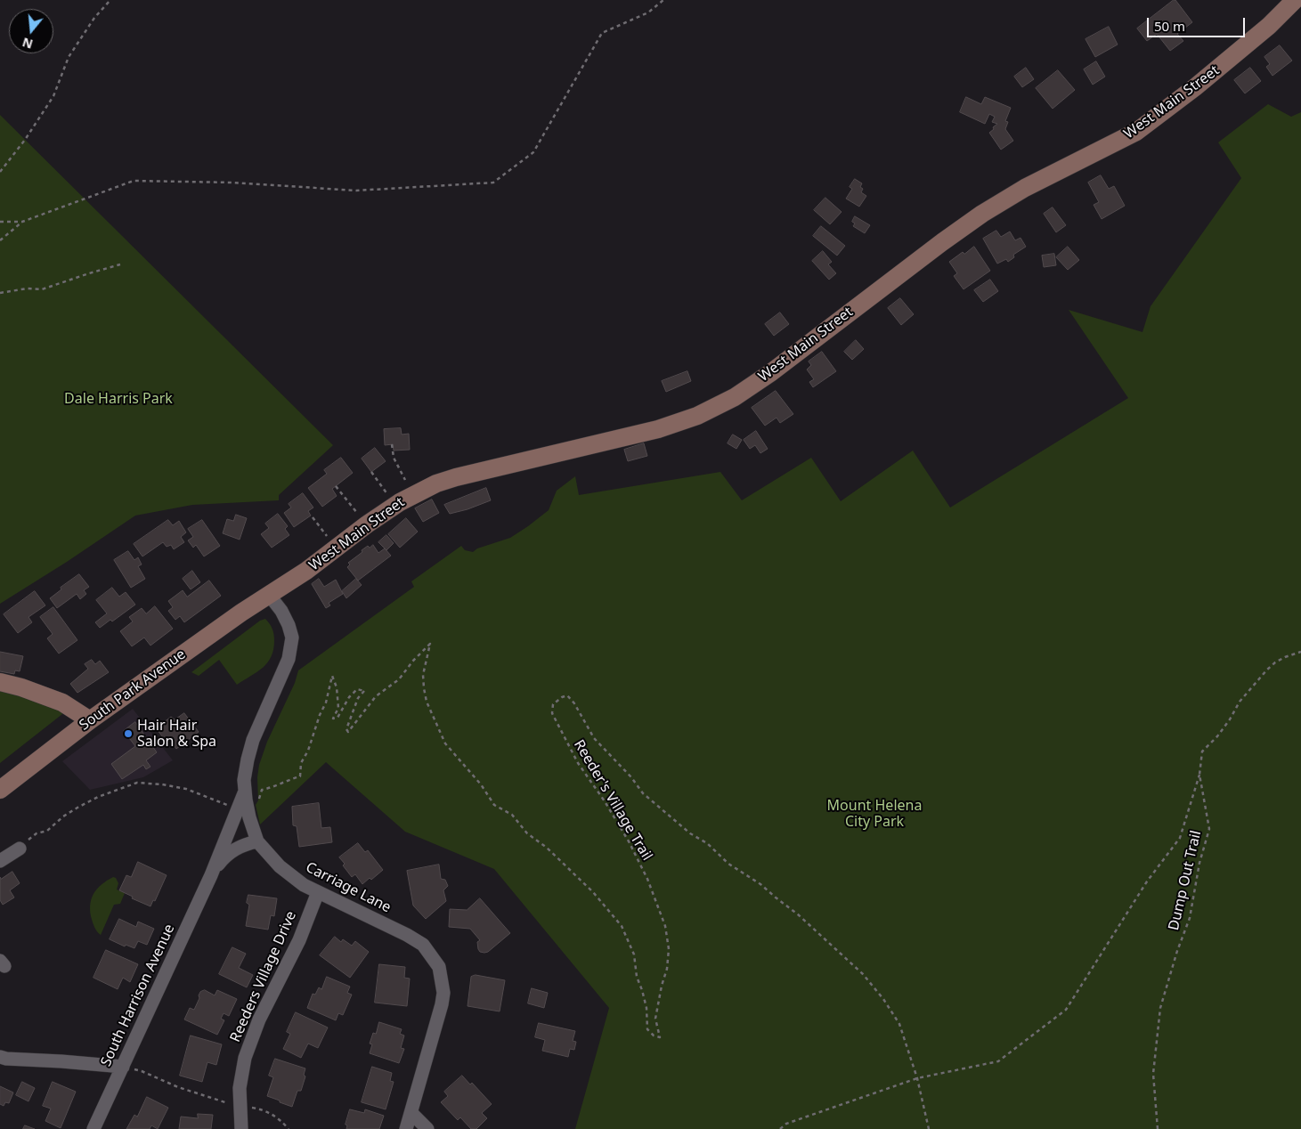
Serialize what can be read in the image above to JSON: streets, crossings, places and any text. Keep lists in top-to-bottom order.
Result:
{
  "streets": {
    "street": [
      "West Main Street",
      "South Park Avenue",
      "Carriage Lane",
      "Reeders Village Drive",
      "South Harrison Avenue"
    ],
    "path": ["Reeder's Village Trail", "Dump Out Trail"]
  },
  "crossings": [
    ["West Main Street", "South Park Avenue"],
    ["West Main Street", "Carriage Lane"],
    ["South Park Avenue", "Carriage Lane"],
    ["Reeder's Village Trail", "Carriage Lane"],
    ["Carriage Lane", "Reeders Village Drive"],
    ["Carriage Lane", "South Harrison Avenue"]
  ],
  "parks": ["Dale Harris Park", "Mount Helena City Park"],
  "places": ["Hair Hair Salon & Spa"],
  "scale_bar": "50 m",
  "north": "bottom"
}
